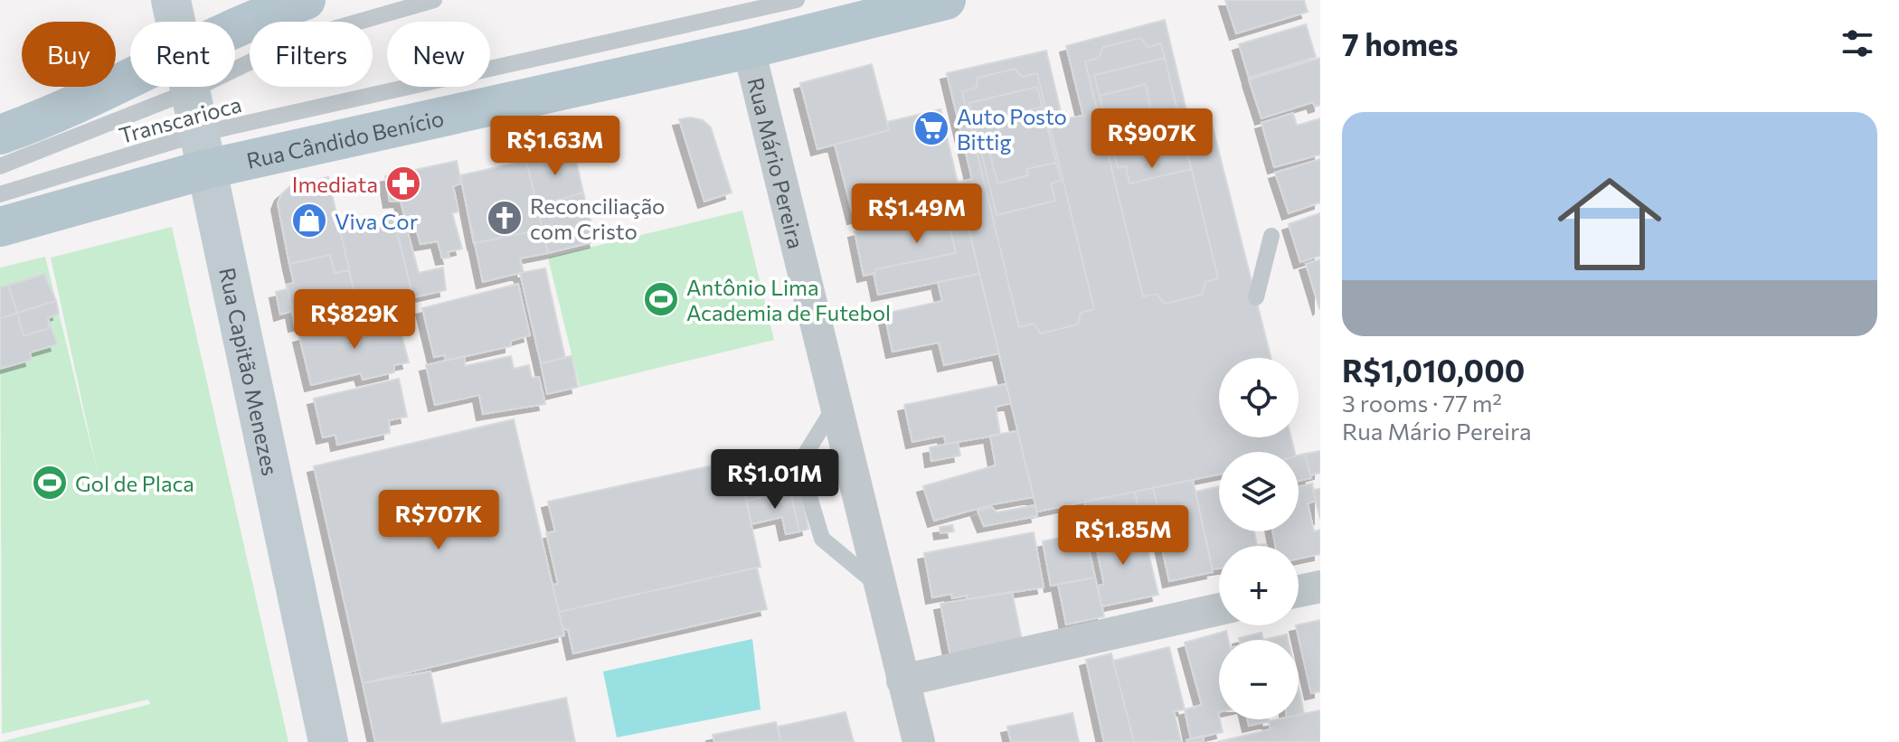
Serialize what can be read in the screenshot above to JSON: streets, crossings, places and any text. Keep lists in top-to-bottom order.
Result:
{
  "streets": {
    "main road": ["Rua Cândido Benício"],
    "street": ["Rua Mário Pereira", "Rua Capitão Menezes"],
    "lane": ["Transcarioca"]
  },
  "crossings": [
    ["Transcarioca", "Rua Cândido Benício"],
    ["Transcarioca", "Rua Capitão Menezes"],
    ["Rua Cândido Benício", "Rua Mário Pereira"],
    ["Rua Cândido Benício", "Rua Capitão Menezes"]
  ],
  "places": {
    "supermarket": ["Auto Posto Bittig"],
    "pharmacy": ["Imediata"],
    "church": ["Reconciliação com Cristo"],
    "shop": ["Viva Cor"],
    "sports": ["Antônio Lima Academia de Futebol", "Gol de Placa"]
  },
  "page": {
    "heading": "7 homes",
    "chip": [
      "Buy",
      "Rent",
      "Filters",
      "New"
    ],
    "list": [
      {
        "name": "R$1,010,000",
        "note": "3 rooms · 77 m² · Rua Mário Pereira"
      }
    ],
    "price": [
      "R$907K",
      "R$1.63M",
      "R$1.49M",
      "R$829K",
      "R$1.01M",
      "R$707K",
      "R$1.85M"
    ],
    "map_buttons": ["+", "−"]
  }
}
